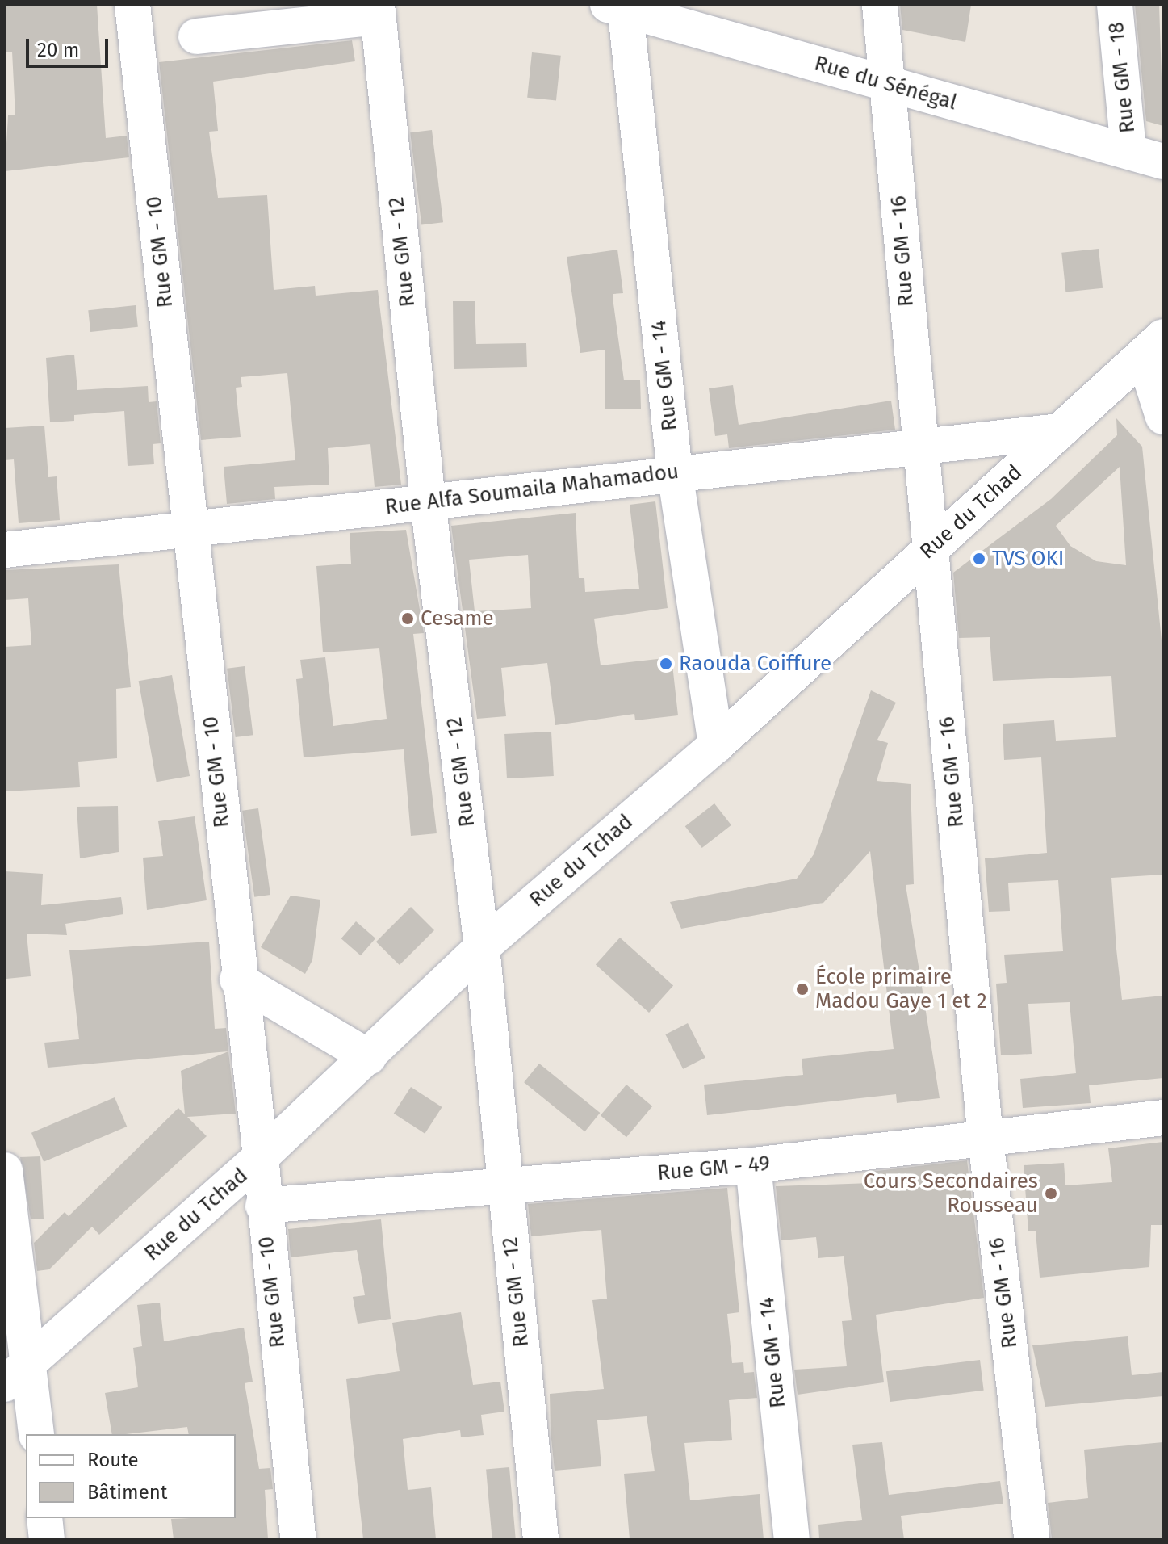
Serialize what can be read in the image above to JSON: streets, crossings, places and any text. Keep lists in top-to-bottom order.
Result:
{
  "streets": {
    "street": [
      "Rue GM - 18",
      "Rue du Sénégal",
      "Rue GM - 16",
      "Rue GM - 10",
      "Rue GM - 12",
      "Rue GM - 14",
      "Rue Alfa Soumaila Mahamadou",
      "Rue du Tchad",
      "Rue GM - 49"
    ]
  },
  "crossings": [
    ["Rue GM - 18", "Rue du Sénégal"],
    ["Rue du Sénégal", "Rue GM - 16"],
    ["Rue du Sénégal", "Rue GM - 14"],
    ["Rue GM - 16", "Rue Alfa Soumaila Mahamadou"],
    ["Rue GM - 16", "Rue du Tchad"],
    ["Rue GM - 16", "Rue GM - 49"],
    ["Rue GM - 10", "Rue Alfa Soumaila Mahamadou"],
    ["Rue GM - 10", "Rue du Tchad"],
    ["Rue GM - 10", "Rue GM - 49"],
    ["Rue GM - 12", "Rue Alfa Soumaila Mahamadou"],
    ["Rue GM - 12", "Rue du Tchad"],
    ["Rue GM - 12", "Rue GM - 49"],
    ["Rue GM - 14", "Rue Alfa Soumaila Mahamadou"],
    ["Rue GM - 14", "Rue du Tchad"],
    ["Rue GM - 14", "Rue GM - 49"],
    ["Rue Alfa Soumaila Mahamadou", "Rue du Tchad"]
  ],
  "places": [
    "TVS OKI",
    "Cesame",
    "Raouda Coiffure",
    "École primaire Madou Gaye 1 et 2",
    "Cours Secondaires Rousseau"
  ],
  "legend": ["Route", "Bâtiment"],
  "scale_bar": "20 m"
}
